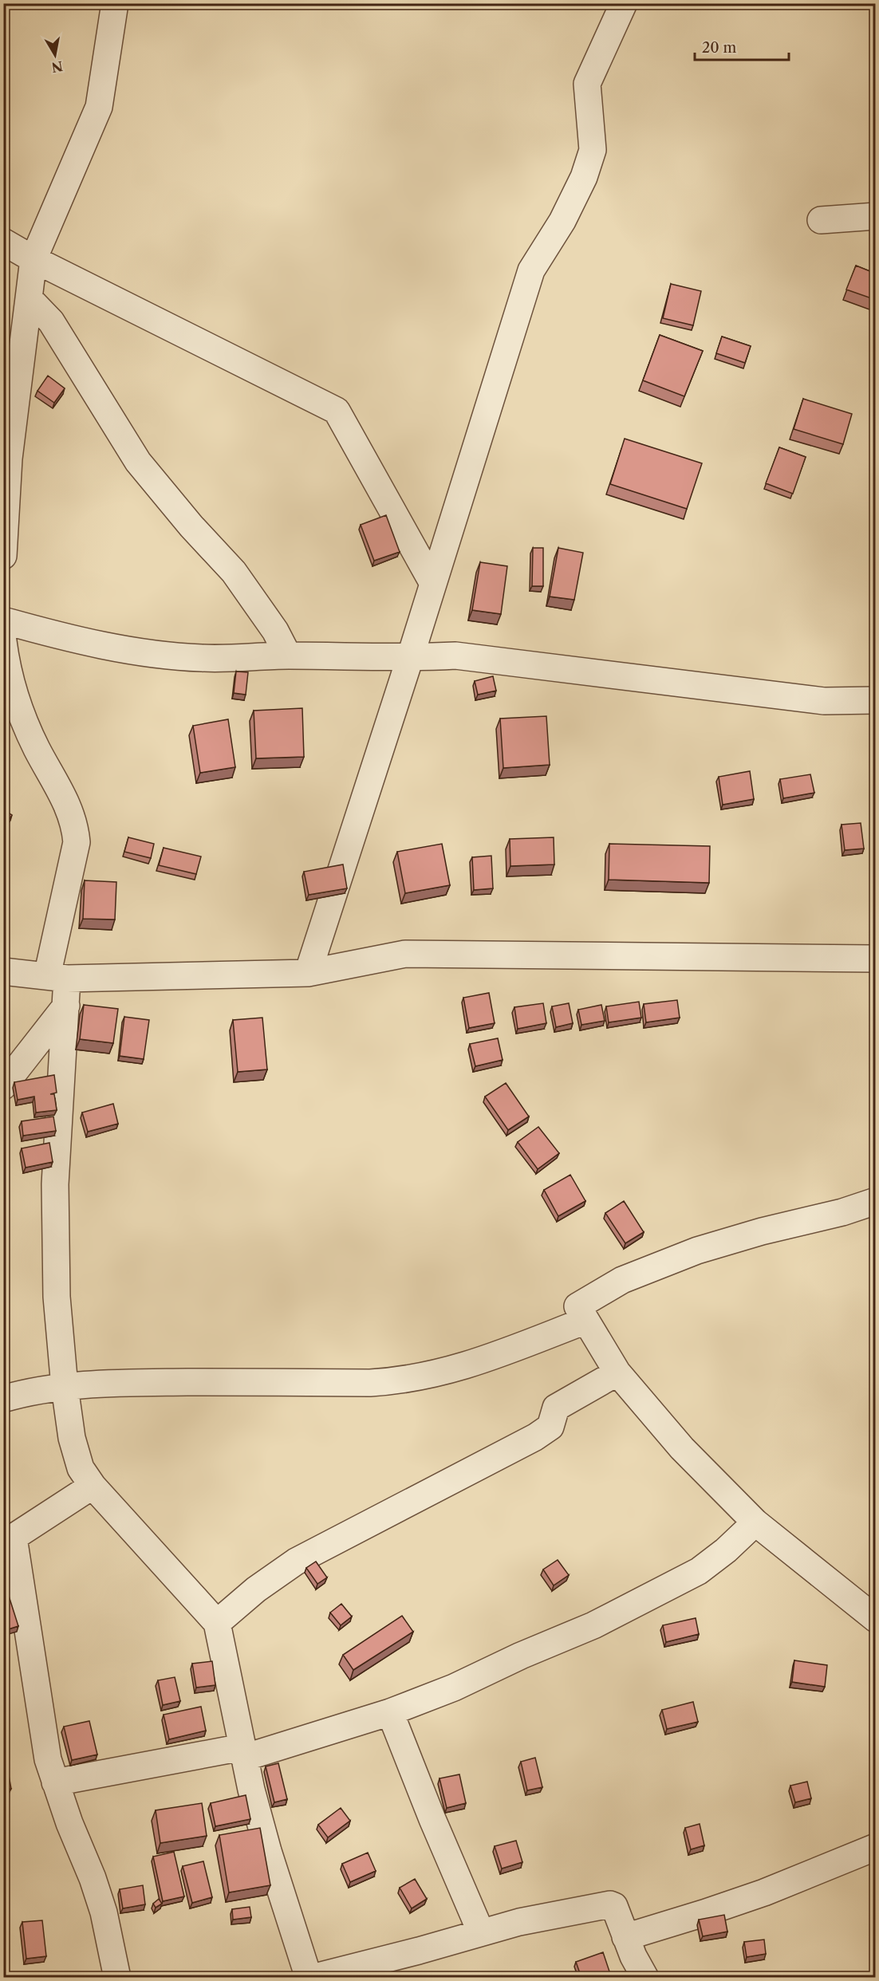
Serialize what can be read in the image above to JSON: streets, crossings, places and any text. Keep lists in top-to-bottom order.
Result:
{
  "scale_bar": "20 m",
  "north": "bottom"
}
